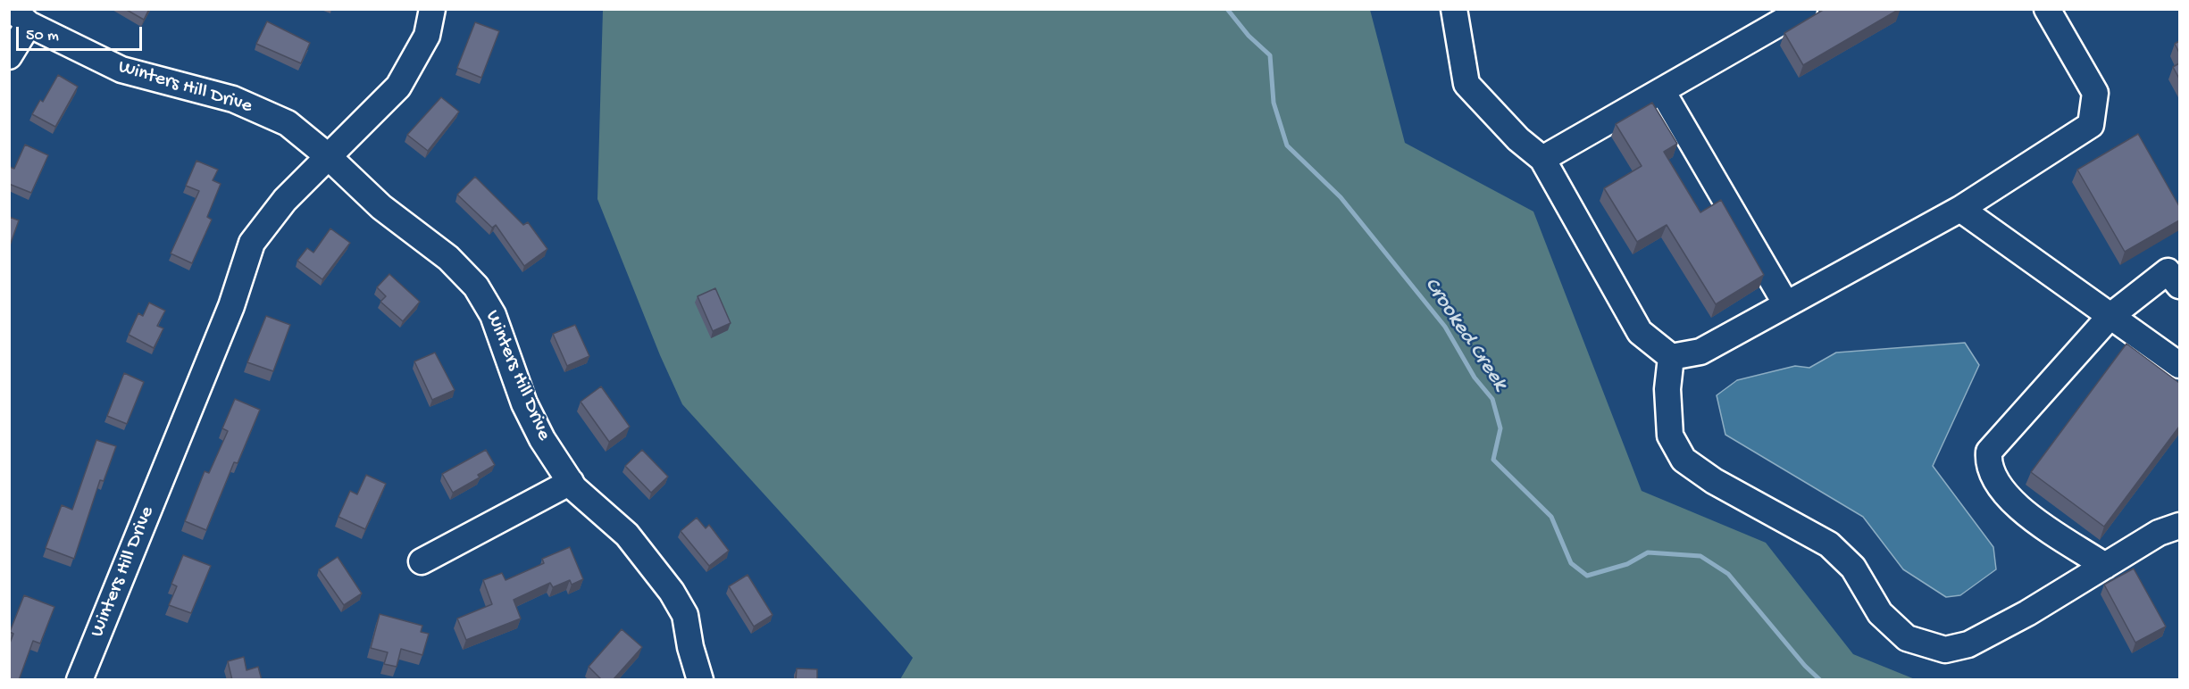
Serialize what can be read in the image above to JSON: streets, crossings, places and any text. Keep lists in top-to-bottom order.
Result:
{
  "streets": {
    "street": ["Winters Hill Drive"]
  },
  "water": ["Crooked Creek"],
  "scale_bar": "50 m"
}
